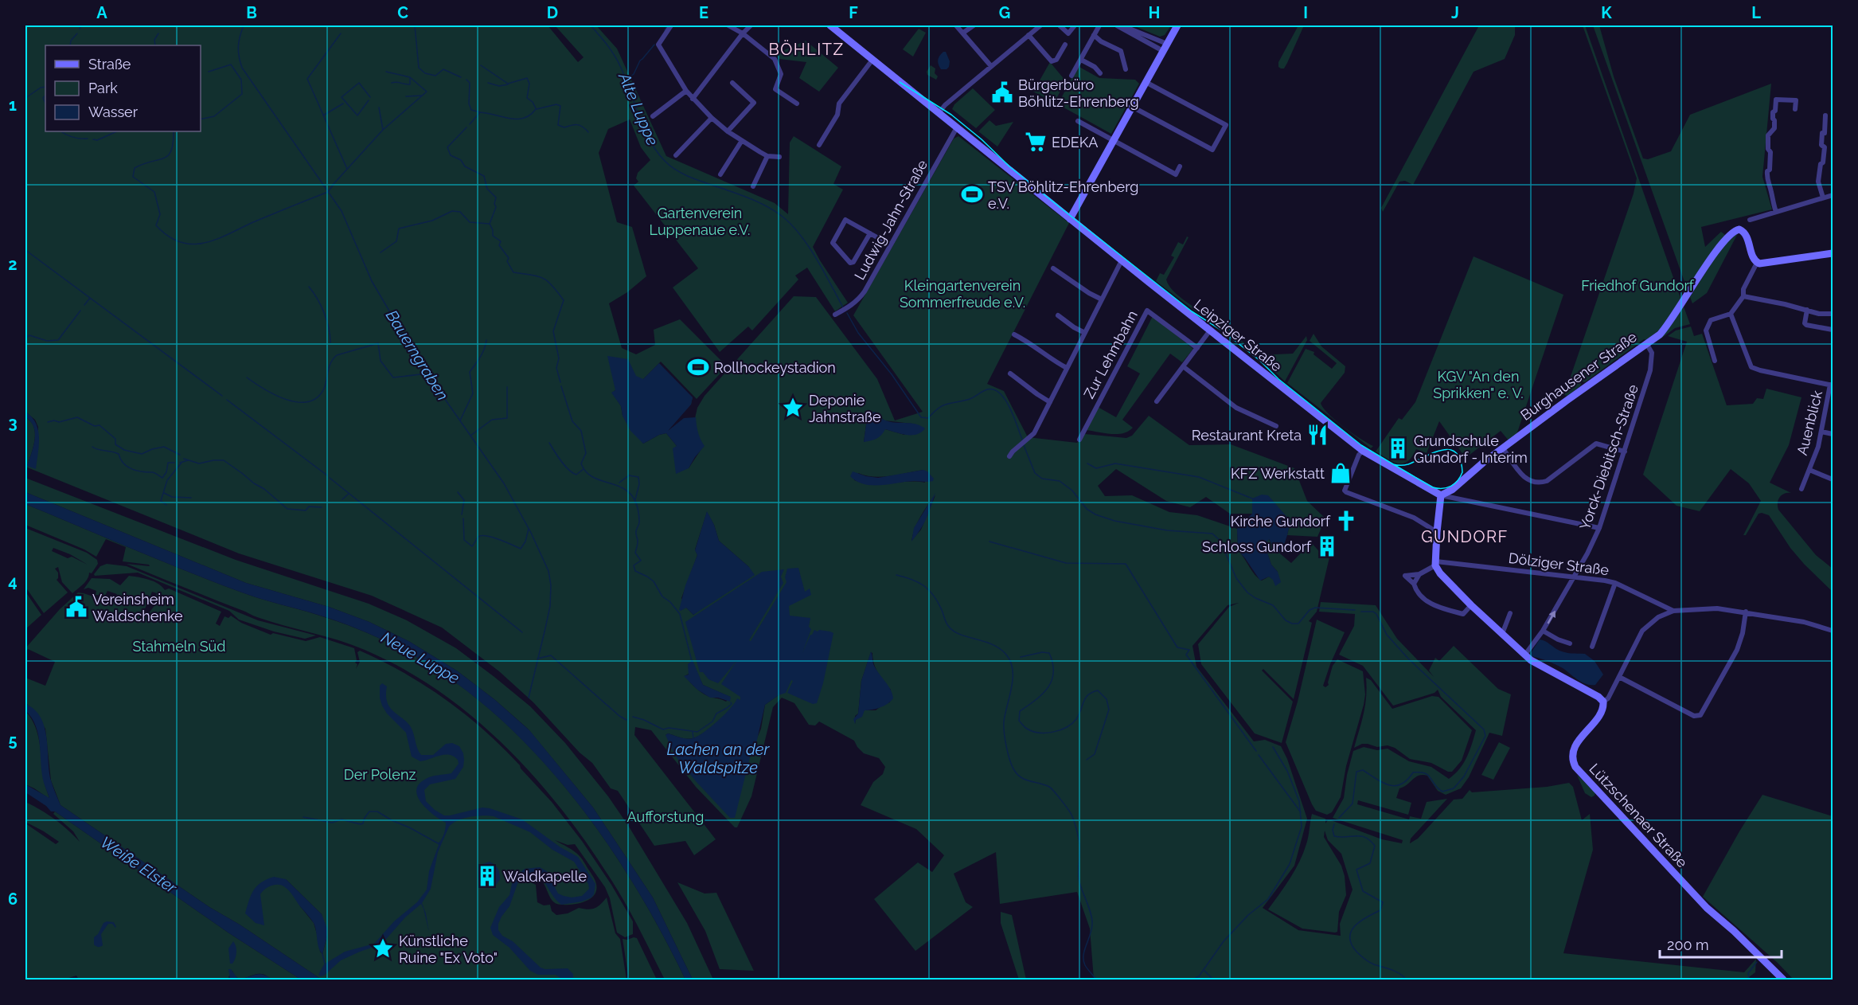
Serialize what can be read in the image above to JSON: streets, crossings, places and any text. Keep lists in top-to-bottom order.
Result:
{
  "streets": {
    "street": [
      "Ludwig-Jahn-Straße",
      "Leipziger Straße",
      "Zur Lehmbahn",
      "Burghausener Straße",
      "Auenblick",
      "Yorck-Diebitsch-Straße",
      "Dölziger Straße",
      "Lützschenaer Straße"
    ]
  },
  "crossings": [
    ["Ludwig-Jahn-Straße", "Leipziger Straße"],
    ["Leipziger Straße", "Burghausener Straße"],
    ["Leipziger Straße", "Yorck-Diebitsch-Straße"],
    ["Burghausener Straße", "Yorck-Diebitsch-Straße"],
    ["Yorck-Diebitsch-Straße", "Dölziger Straße"]
  ],
  "districts": ["BÖHLITZ", "GUNDORF"],
  "water": [
    "Alte Luppe",
    "Bauerngraben",
    "Neue Luppe",
    "Lachen an der Waldspitze",
    "Weiße Elster"
  ],
  "parks": [
    "Gartenverein Luppenaue e.V.",
    "Kleingartenverein Sommerfreude e.V.",
    "Friedhof Gundorf",
    "KGV \"An den Sprikken\" e. V.",
    "Stahmeln Süd",
    "Der Polenz",
    "Aufforstung"
  ],
  "places": {
    "public building": ["Bürgerbüro Böhlitz-Ehrenberg", "Vereinsheim Waldschenke"],
    "supermarket": ["EDEKA"],
    "sports": ["TSV Böhlitz-Ehrenberg e.V.", "Rollhockeystadion"],
    "place": ["Deponie Jahnstraße", "Künstliche Ruine \"Ex Voto\""],
    "restaurant": ["Restaurant Kreta"],
    "building": ["Grundschule Gundorf - Interim", "Schloss Gundorf", "Waldkapelle"],
    "shop": ["KFZ Werkstatt"],
    "church": ["Kirche Gundorf"]
  },
  "legend": ["Straße", "Park", "Wasser"],
  "scale_bar": "200 m",
  "grid": {
    "columns": [
      "A",
      "B",
      "C",
      "D",
      "E",
      "F",
      "G",
      "H",
      "I",
      "J",
      "K",
      "L"
    ],
    "rows": [
      "1",
      "2",
      "3",
      "4",
      "5",
      "6"
    ]
  }
}
